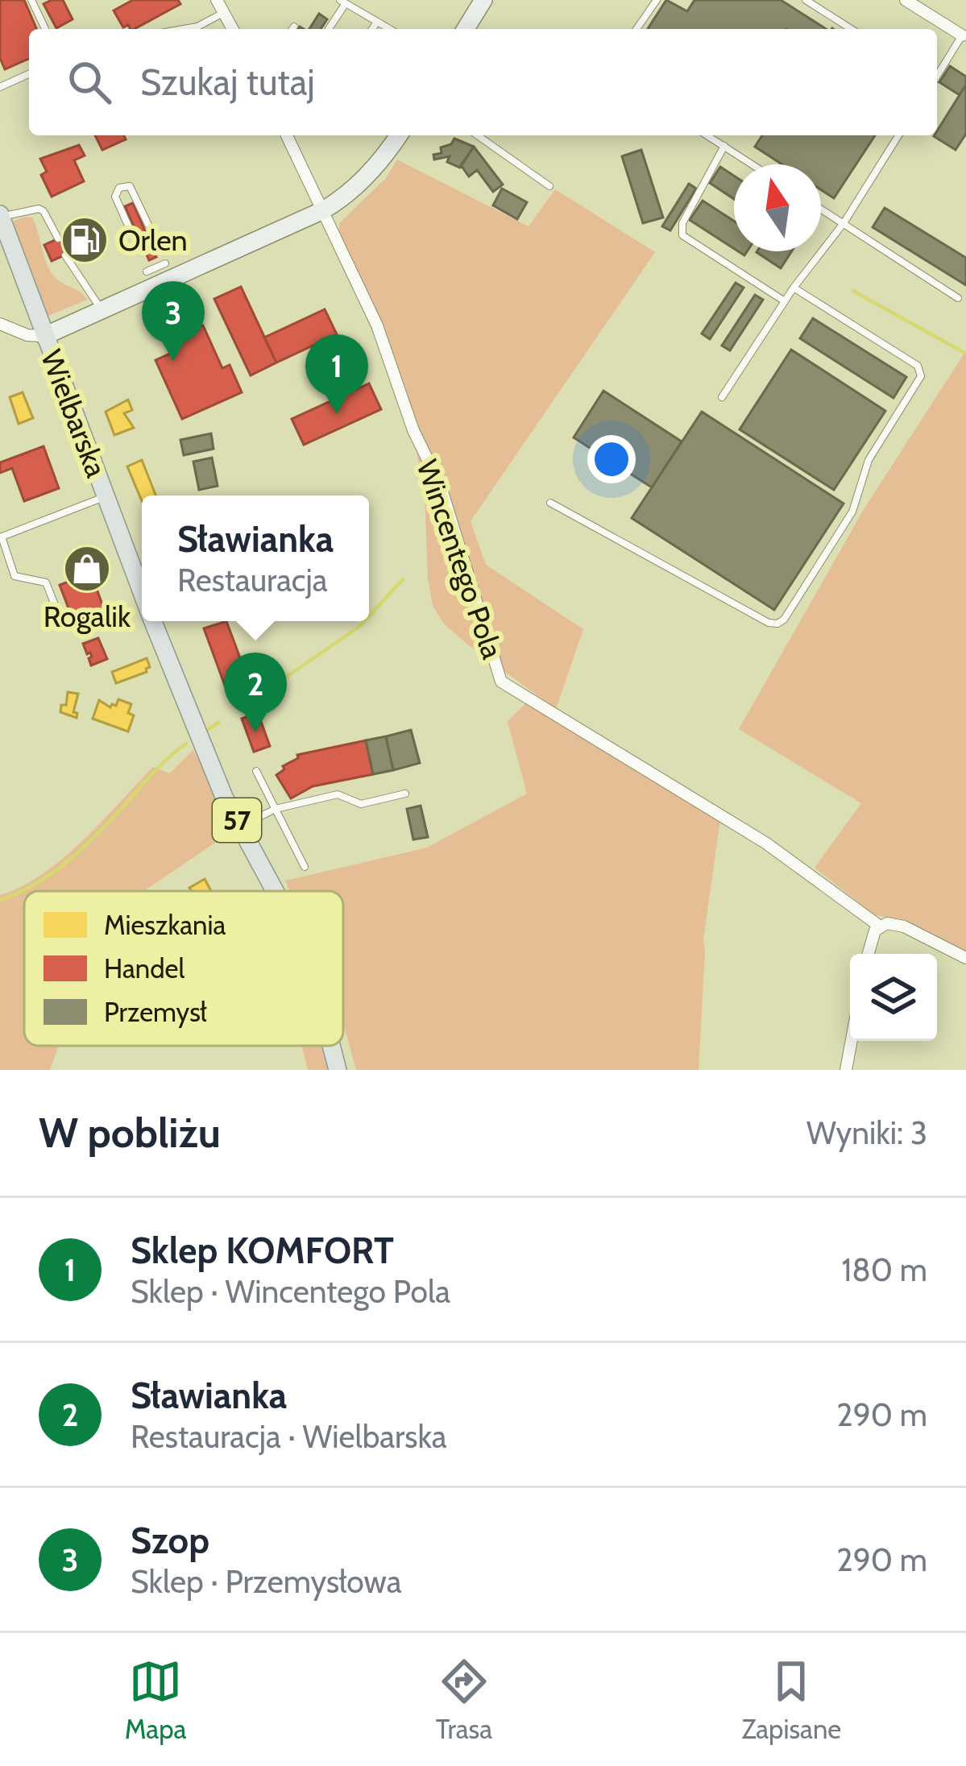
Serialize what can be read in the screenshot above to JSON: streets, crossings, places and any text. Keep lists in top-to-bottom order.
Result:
{
  "streets": {
    "main road": ["Wielbarska", "57"],
    "street": ["Wincentego Pola"]
  },
  "places": {
    "fuel station": ["Orlen"],
    "shop": ["Rogalik"]
  },
  "legend": ["Mieszkania", "Handel", "Przemysł"],
  "north": "top",
  "page": {
    "search": "Szukaj tutaj",
    "pins": ["3", "1", "2"],
    "popup": ["Sławianka", "Restauracja"],
    "heading": ["W pobliżu", "Wyniki: 3"],
    "list": [
      {
        "mark": "1",
        "name": "Sklep KOMFORT",
        "note": "Sklep · Wincentego Pola",
        "value": "180 m"
      },
      {
        "mark": "2",
        "name": "Sławianka",
        "note": "Restauracja · Wielbarska",
        "value": "290 m"
      },
      {
        "mark": "3",
        "name": "Szop",
        "note": "Sklep · Przemysłowa",
        "value": "290 m"
      }
    ],
    "nav": ["Mapa", "Trasa", "Zapisane"]
  }
}
